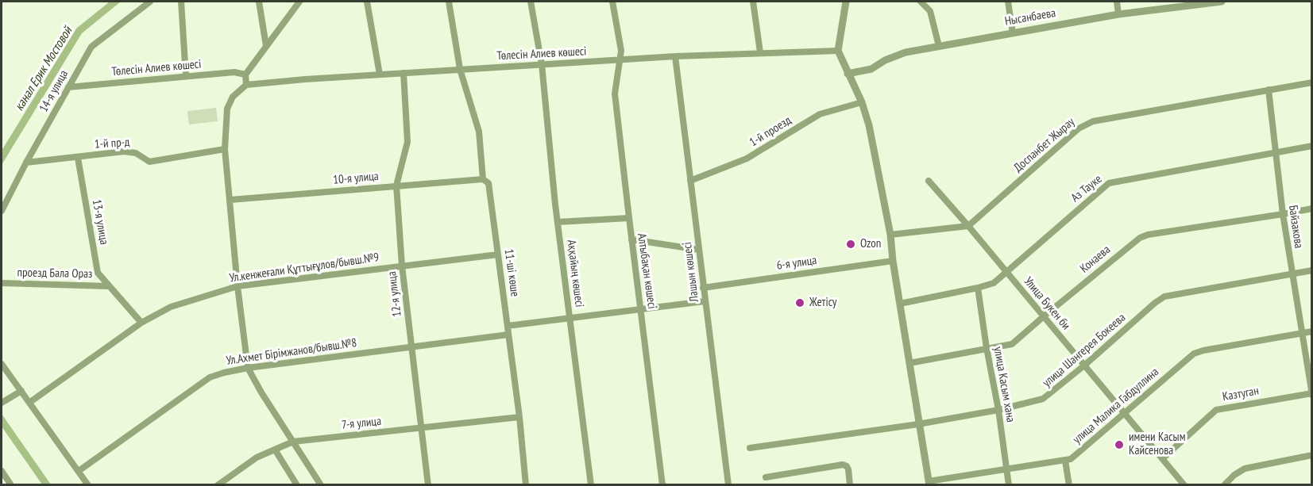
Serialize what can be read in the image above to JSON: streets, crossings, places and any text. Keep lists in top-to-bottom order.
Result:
{
  "streets": {
    "street": [
      "Нысанбаева",
      "Төлесін Алиев көшесі",
      "14-я улица",
      "1-й проезд",
      "1-й пр-д",
      "Доспанбет Жырау",
      "10-я улица",
      "Аз Тауке",
      "13-я улица",
      "Байзакова",
      "Конаева",
      "6-я улица",
      "Ул.кенжеғали Құттығұлов/бывш.№9",
      "Алтыбақан көшесі",
      "Лашын көшесі",
      "11-ші көше",
      "проезд Бала Ораз",
      "Аққайың көшесі",
      "12-я улица",
      "Улица Букен би",
      "улица Шангерея Бокеева",
      "Ул.Ахмет Бірімжанов/бывш.№8",
      "улица Касым хана",
      "Казтуган",
      "улица Малика Габдуллина",
      "7-я улица"
    ]
  },
  "crossings": [
    ["Төлесін Алиев көшесі", "14-я улица"],
    ["Төлесін Алиев көшесі", "Алтыбақан көшесі"],
    ["Төлесін Алиев көшесі", "Лашын көшесі"],
    ["Төлесін Алиев көшесі", "11-ші көше"],
    ["Төлесін Алиев көшесі", "Аққайың көшесі"],
    ["Төлесін Алиев көшесі", "12-я улица"],
    ["14-я улица", "1-й пр-д"],
    ["1-й проезд", "Лашын көшесі"],
    ["1-й пр-д", "13-я улица"],
    ["Доспанбет Жырау", "Байзакова"],
    ["Доспанбет Жырау", "Улица Букен би"],
    ["10-я улица", "11-ші көше"],
    ["10-я улица", "12-я улица"],
    ["Аз Тауке", "Байзакова"],
    ["Аз Тауке", "Улица Букен би"],
    ["Аз Тауке", "улица Касым хана"],
    ["13-я улица", "Ул.кенжеғали Құттығұлов/бывш.№9"],
    ["13-я улица", "проезд Бала Ораз"],
    ["Байзакова", "Конаева"],
    ["Байзакова", "улица Шангерея Бокеева"],
    ["Байзакова", "Казтуган"],
    ["Байзакова", "улица Малика Габдуллина"],
    ["Конаева", "Улица Букен би"],
    ["Конаева", "улица Касым хана"],
    ["6-я улица", "Лашын көшесі"],
    ["Ул.кенжеғали Құттығұлов/бывш.№9", "11-ші көше"],
    ["Ул.кенжеғали Құттығұлов/бывш.№9", "12-я улица"],
    ["11-ші көше", "Ул.Ахмет Бірімжанов/бывш.№8"],
    ["11-ші көше", "7-я улица"],
    ["12-я улица", "Ул.Ахмет Бірімжанов/бывш.№8"],
    ["12-я улица", "7-я улица"],
    ["Улица Букен би", "улица Шангерея Бокеева"],
    ["Улица Букен би", "Казтуган"],
    ["Улица Букен би", "улица Малика Габдуллина"],
    ["улица Шангерея Бокеева", "улица Касым хана"],
    ["улица Касым хана", "улица Малика Габдуллина"]
  ],
  "water": ["канал Ерик Мостовой"],
  "places": ["Ozon", "Жетісу", "имени Касым Кайсенова"]
}
